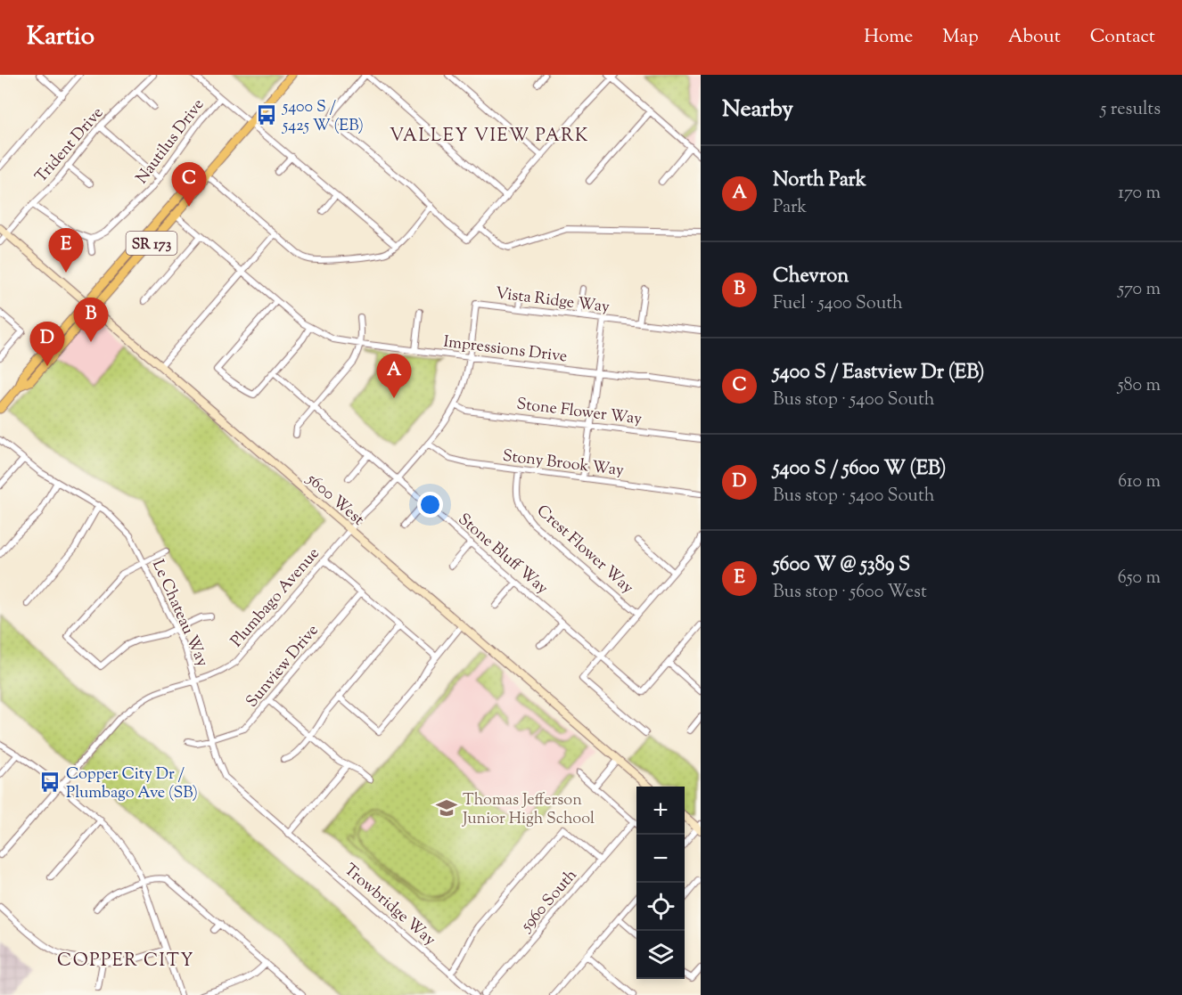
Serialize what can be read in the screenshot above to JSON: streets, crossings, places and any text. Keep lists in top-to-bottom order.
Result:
{
  "streets": {
    "main road": ["SR 173", "5600 West"],
    "street": [
      "Nautilus Drive",
      "Trident Drive",
      "Vista Ridge Way",
      "Impressions Drive",
      "Stone Flower Way",
      "Stony Brook Way",
      "Crest Flower Way",
      "Stone Bluff Way",
      "Plumbago Avenue",
      "Le Chateau Way",
      "Sunview Drive",
      "5960 South",
      "Trowbridge Way"
    ]
  },
  "crossings": [
    ["Trident Drive", "5600 West"],
    ["SR 173", "Impressions Drive"],
    ["SR 173", "5600 West"],
    ["Vista Ridge Way", "Impressions Drive"],
    ["Vista Ridge Way", "Stone Flower Way"],
    ["Vista Ridge Way", "Stony Brook Way"],
    ["Vista Ridge Way", "5600 West"],
    ["Vista Ridge Way", "Stone Bluff Way"],
    ["Vista Ridge Way", "Plumbago Avenue"],
    ["Stony Brook Way", "Crest Flower Way"],
    ["5600 West", "Plumbago Avenue"],
    ["Plumbago Avenue", "Le Chateau Way"],
    ["Le Chateau Way", "Sunview Drive"],
    ["Le Chateau Way", "Trowbridge Way"]
  ],
  "districts": ["VALLEY VIEW PARK", "COPPER CITY"],
  "places": {
    "bus stop": ["5400 S / 5425 W (EB)", "Copper City Dr / Plumbago Ave (SB)"],
    "school or university": ["Thomas Jefferson Junior High School"]
  },
  "page": {
    "header": "Kartio",
    "nav": [
      "Home",
      "Map",
      "About",
      "Contact"
    ],
    "heading": ["Nearby", "5 results"],
    "list": [
      {
        "mark": "A",
        "name": "North Park",
        "note": "Park",
        "value": "170 m"
      },
      {
        "mark": "B",
        "name": "Chevron",
        "note": "Fuel · 5400 South",
        "value": "570 m"
      },
      {
        "mark": "C",
        "name": "5400 S / Eastview Dr (EB)",
        "note": "Bus stop · 5400 South",
        "value": "580 m"
      },
      {
        "mark": "D",
        "name": "5400 S / 5600 W (EB)",
        "note": "Bus stop · 5400 South",
        "value": "610 m"
      },
      {
        "mark": "E",
        "name": "5600 W @ 5389 S",
        "note": "Bus stop · 5600 West",
        "value": "650 m"
      }
    ],
    "pins": [
      "C",
      "E",
      "B",
      "D",
      "A"
    ],
    "map_buttons": ["+", "−"]
  }
}
